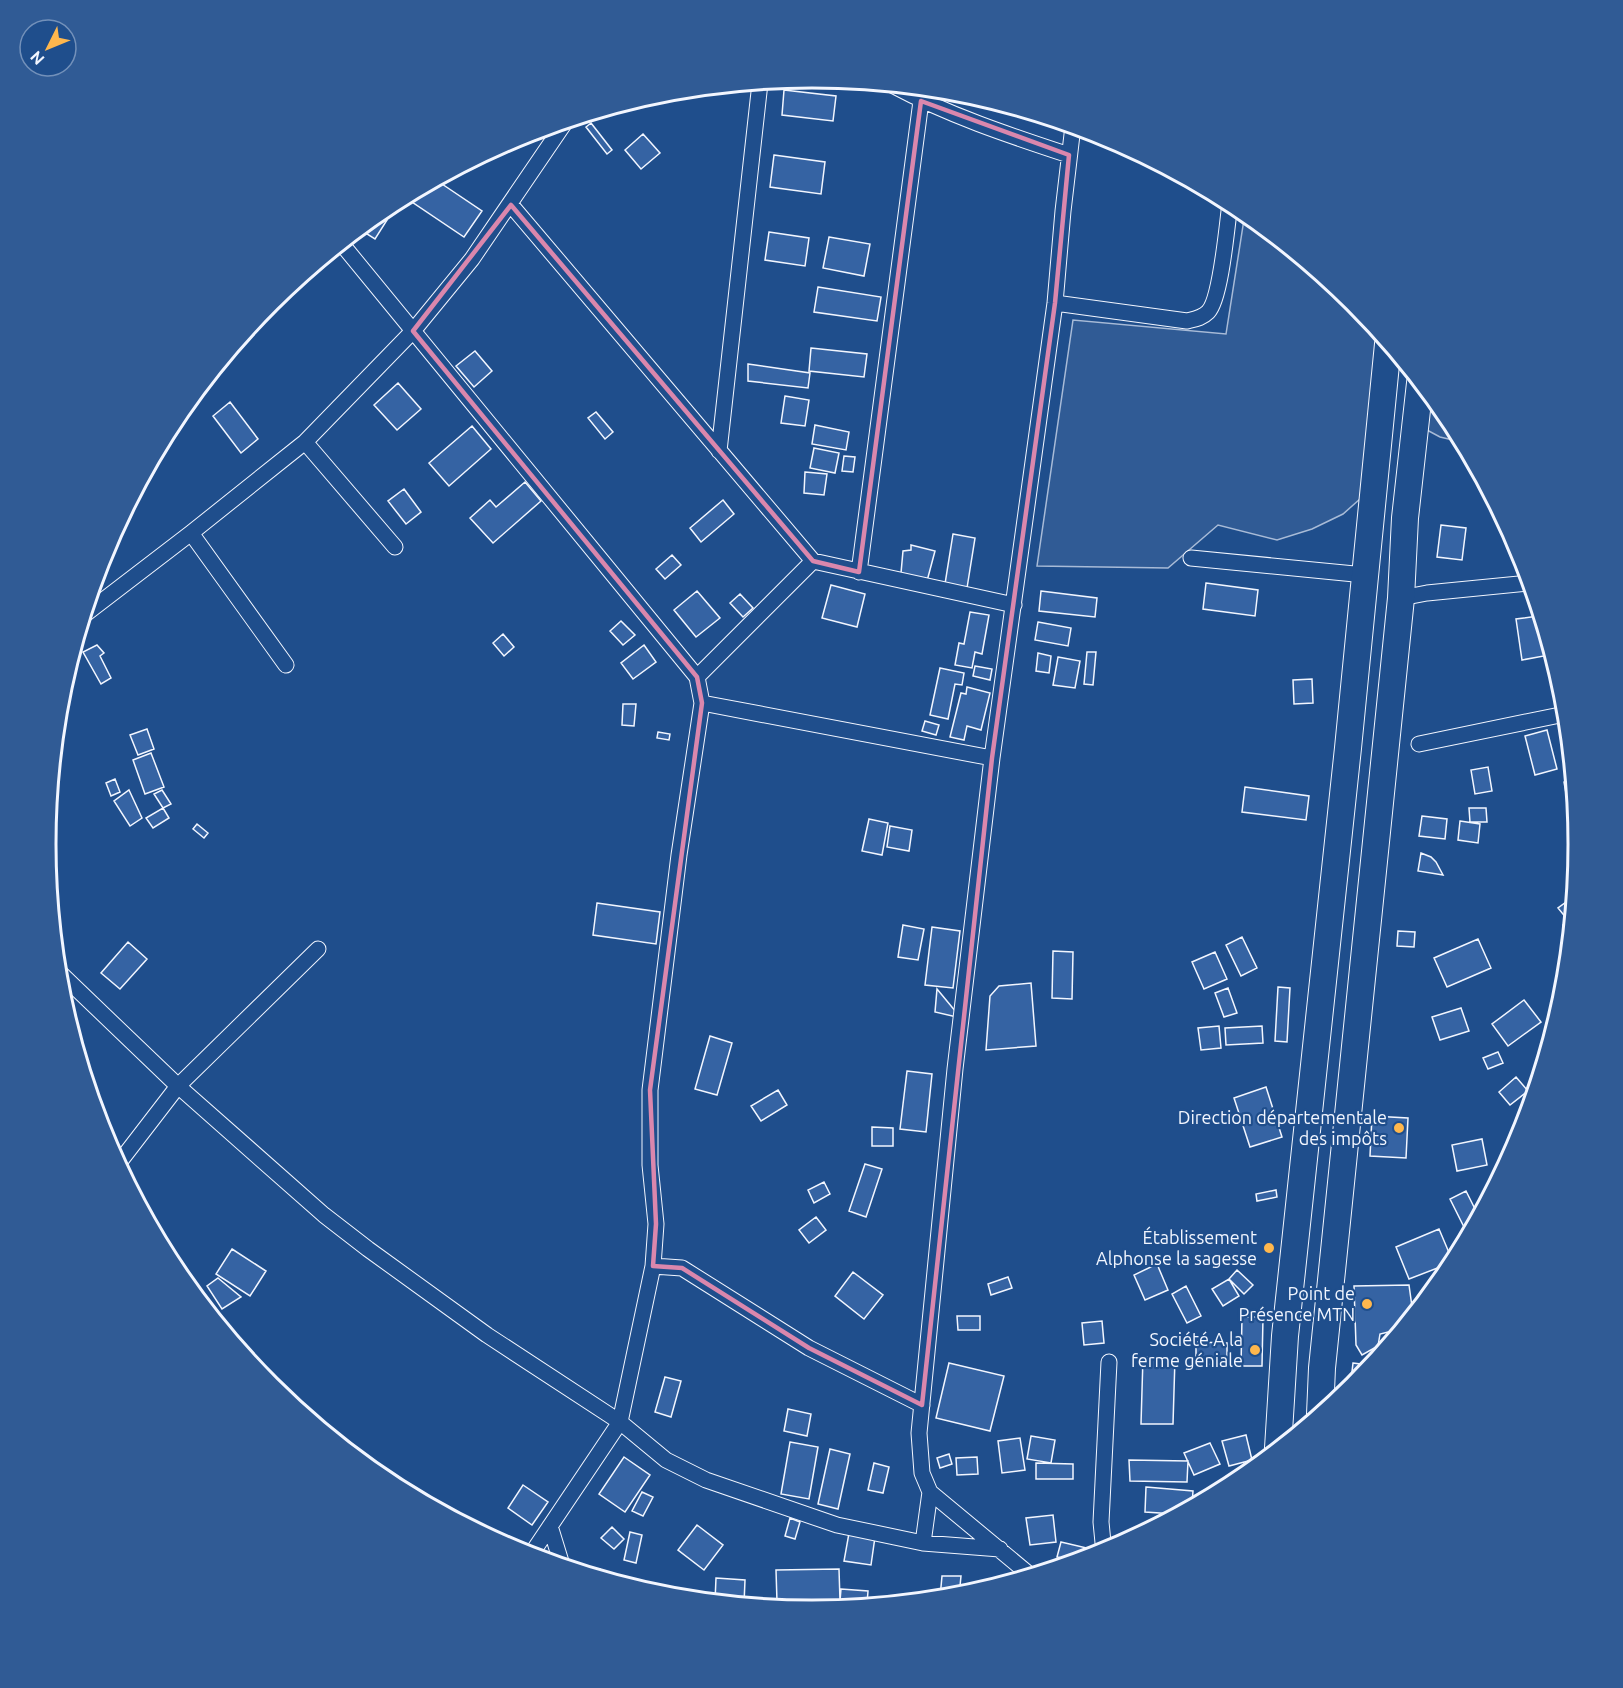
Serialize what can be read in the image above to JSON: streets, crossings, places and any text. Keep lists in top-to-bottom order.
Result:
{
  "places": [
    "Direction départementale des impôts",
    "Établissement Alphonse la sagesse",
    "Point de Présence MTN",
    "Société A la ferme géniale"
  ],
  "north": "bottom left"
}
